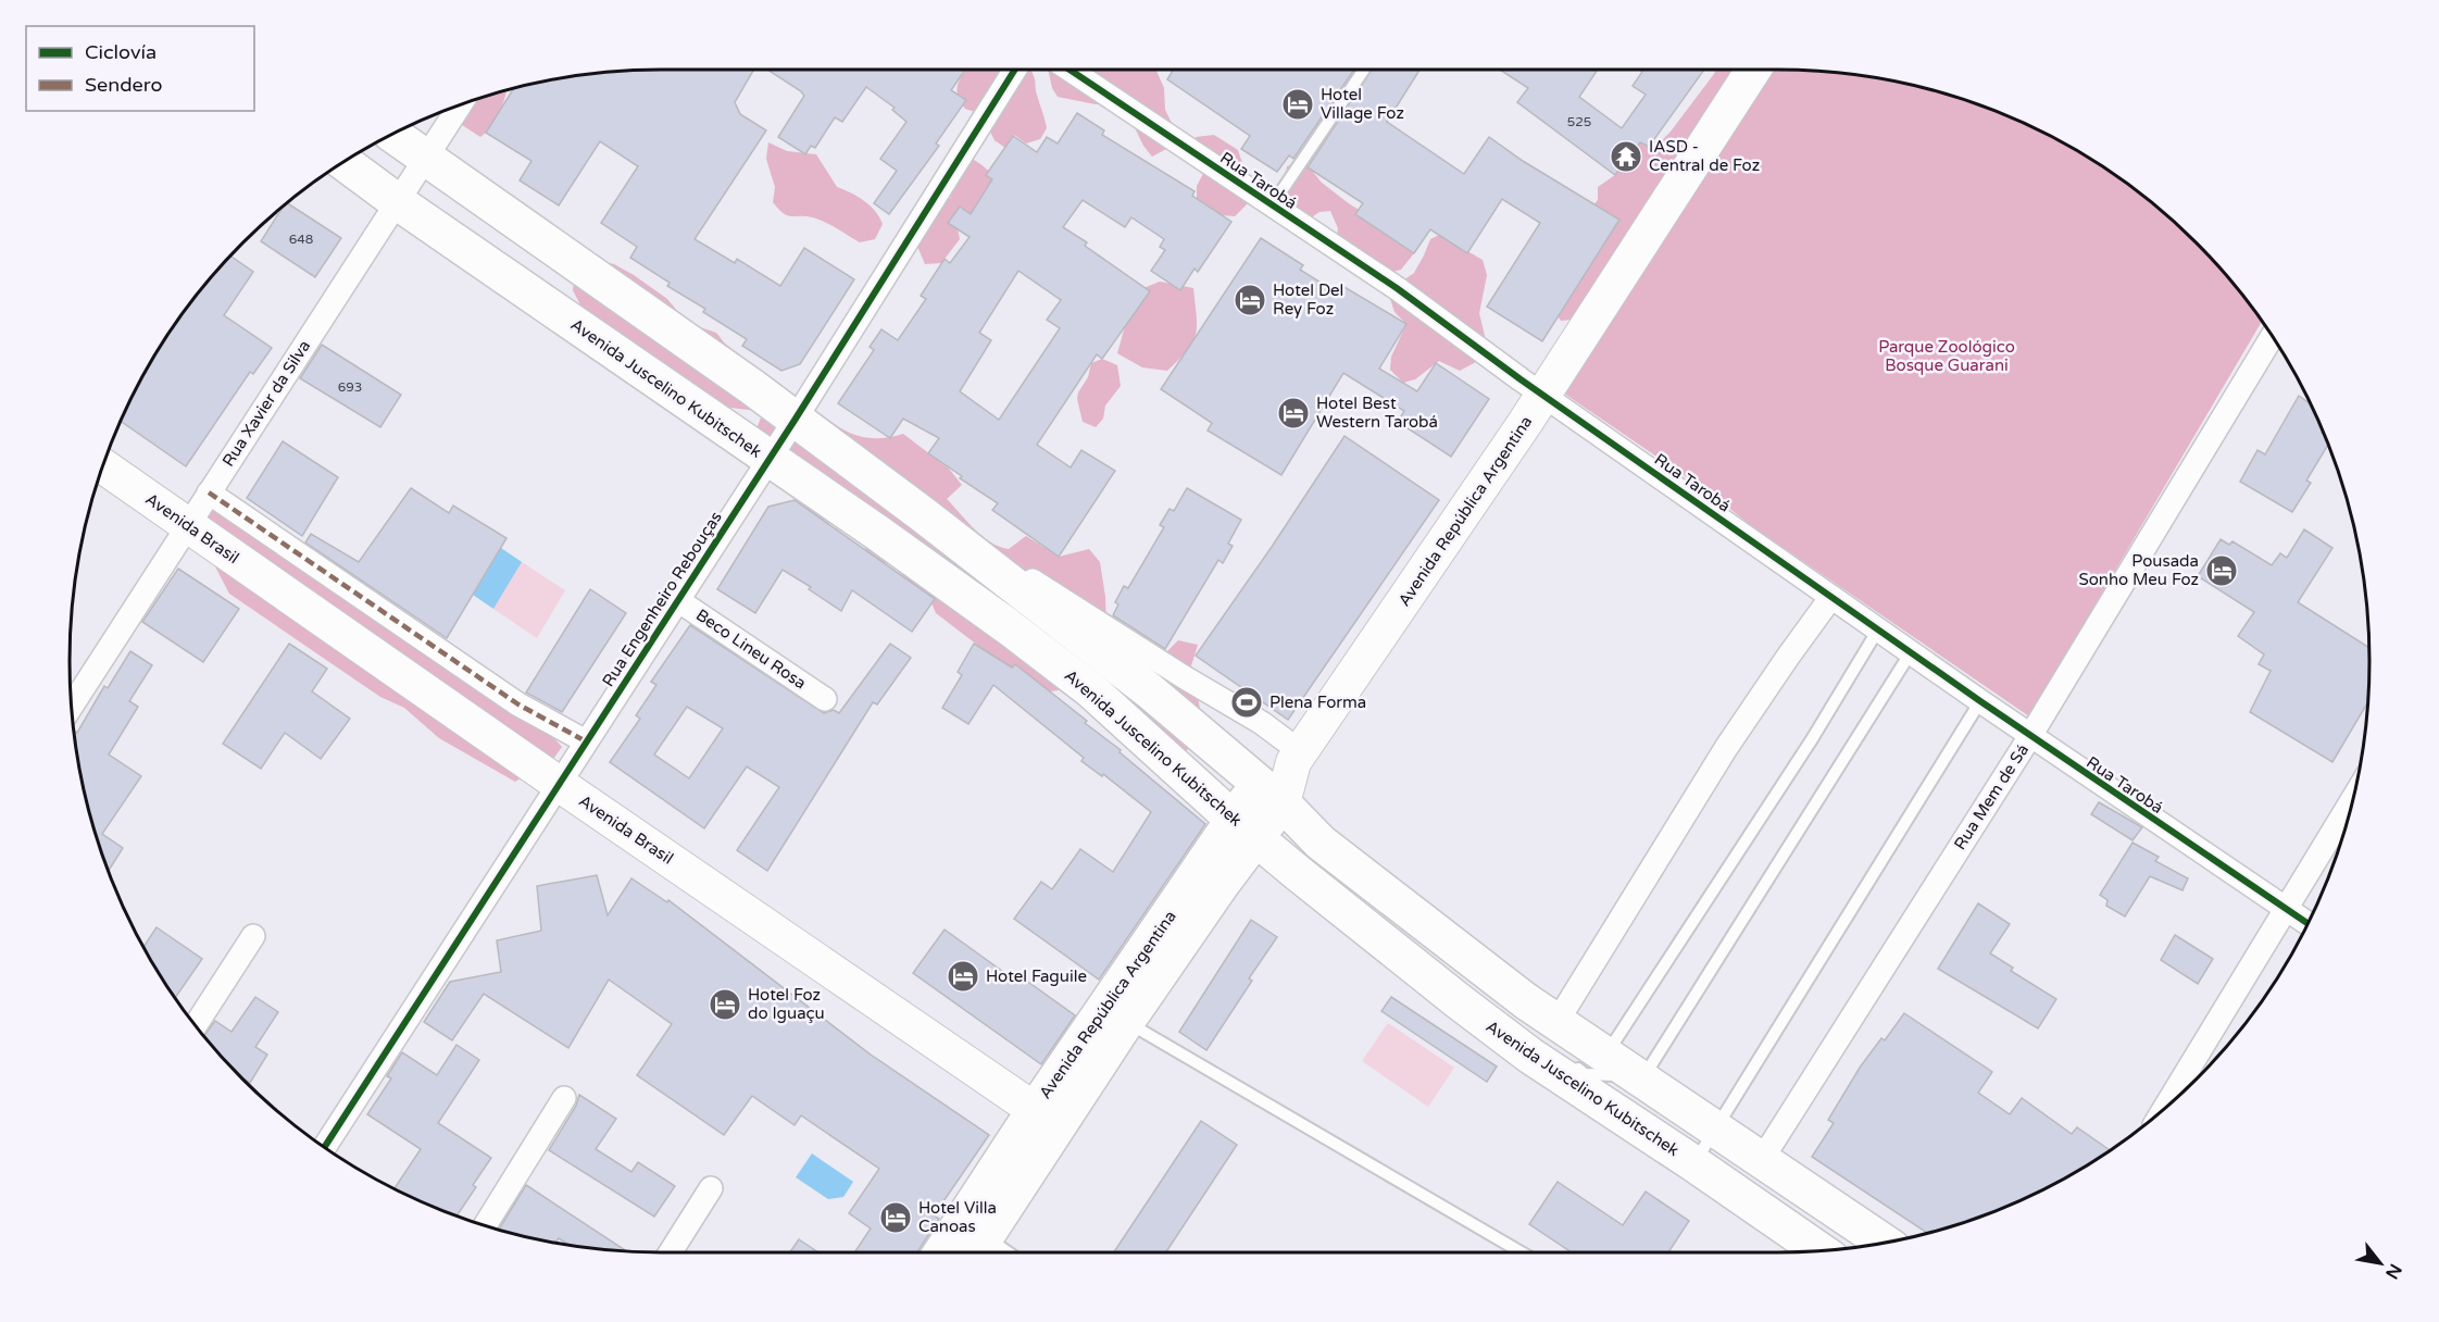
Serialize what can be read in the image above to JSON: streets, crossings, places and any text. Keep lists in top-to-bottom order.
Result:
{
  "streets": {
    "main road": ["Avenida Juscelino Kubitschek", "Avenida República Argentina"],
    "street": [
      "Rua Tarobá",
      "Rua Xavier da Silva",
      "Avenida Brasil",
      "Rua Engenheiro Rebouças",
      "Beco Lineu Rosa",
      "Rua Mem de Sá"
    ]
  },
  "crossings": [
    ["Rua Tarobá", "Avenida República Argentina"],
    ["Rua Tarobá", "Rua Mem de Sá"],
    ["Avenida Juscelino Kubitschek", "Rua Xavier da Silva"],
    ["Avenida Juscelino Kubitschek", "Avenida República Argentina"],
    ["Avenida Juscelino Kubitschek", "Rua Engenheiro Rebouças"],
    ["Rua Xavier da Silva", "Avenida Brasil"],
    ["Avenida República Argentina", "Avenida Brasil"],
    ["Avenida Brasil", "Rua Engenheiro Rebouças"],
    ["Rua Engenheiro Rebouças", "Beco Lineu Rosa"]
  ],
  "parks": ["Parque Zoológico Bosque Guarani"],
  "places": {
    "hotel": [
      "Hotel Village Foz",
      "Hotel Del Rey Foz",
      "Hotel Best Western Tarobá",
      "Pousada Sonho Meu Foz",
      "Hotel Faguile",
      "Hotel Foz do Iguaçu",
      "Hotel Villa Canoas"
    ],
    "temple": ["IASD - Central de Foz"],
    "sports": ["Plena Forma"]
  },
  "house_numbers": ["525", "648", "693"],
  "legend": ["Ciclovía", "Sendero"],
  "north": "bottom right"
}
